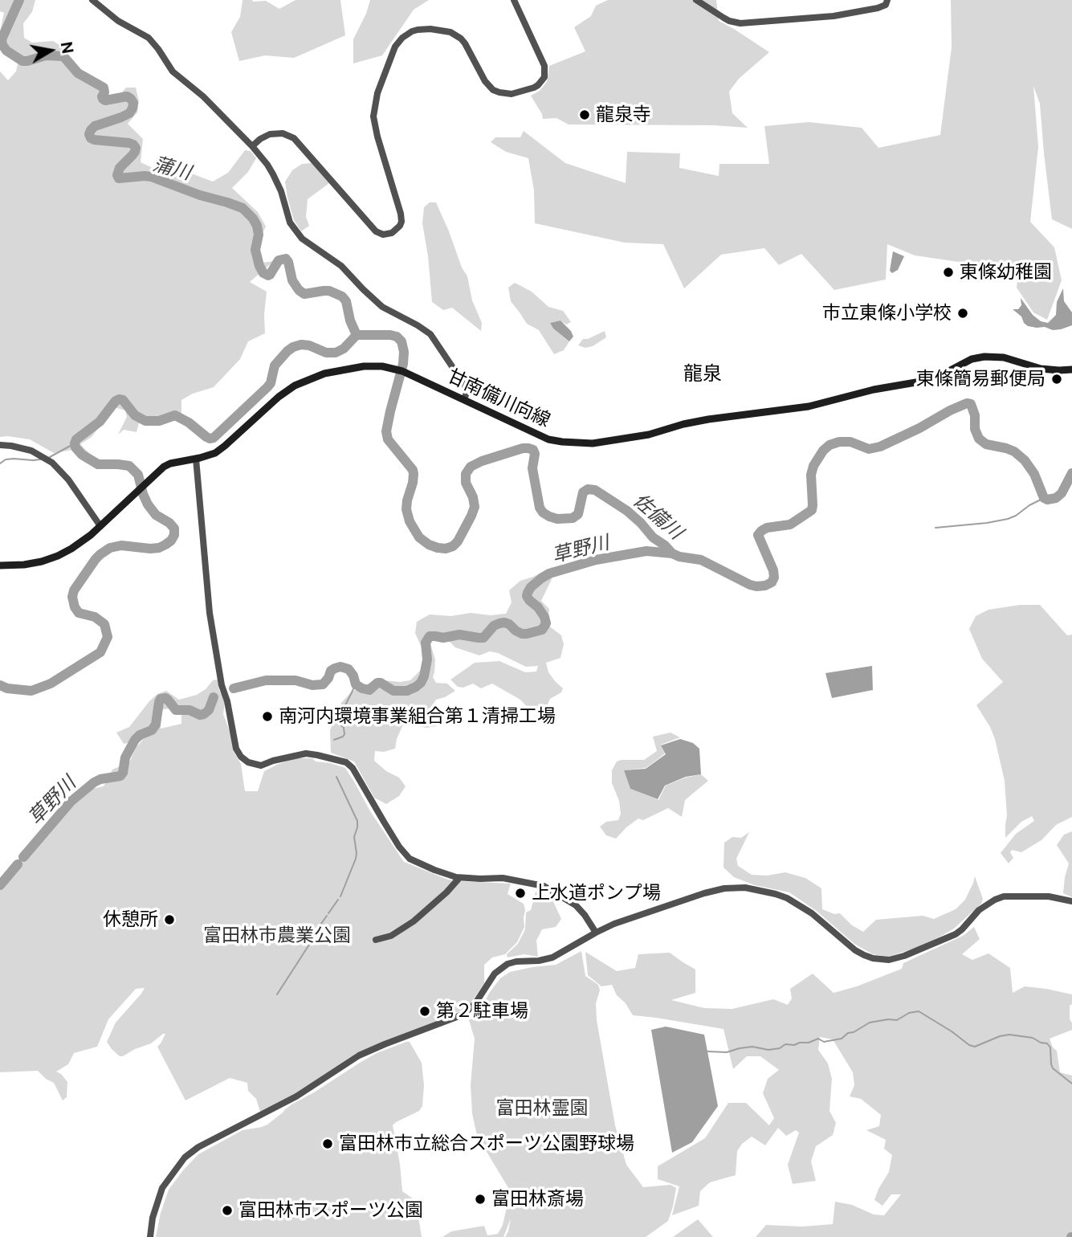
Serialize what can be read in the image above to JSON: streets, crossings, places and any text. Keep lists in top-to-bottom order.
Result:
{
  "streets": {
    "main road": ["甘南備川向線"]
  },
  "districts": ["龍泉"],
  "water": ["蒲川", "佐備川", "草野川"],
  "parks": ["富田林市農業公園", "富田林霊園"],
  "places": [
    "龍泉寺",
    "東條幼稚園",
    "市立東條小学校",
    "東條簡易郵便局",
    "南河内環境事業組合第１清掃工場",
    "上水道ポンプ場",
    "休憩所",
    "第２駐車場",
    "富田林市立総合スポーツ公園野球場",
    "富田林斎場",
    "富田林市スポーツ公園"
  ],
  "north": "right"
}
